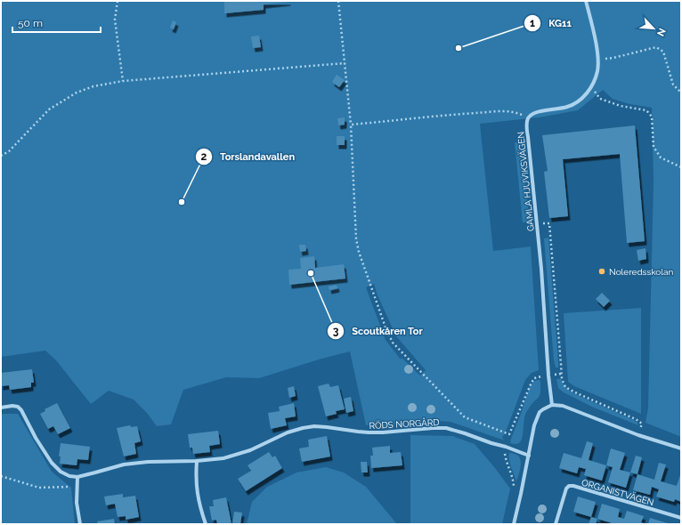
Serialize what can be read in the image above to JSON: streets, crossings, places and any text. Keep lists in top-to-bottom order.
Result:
{
  "streets": {
    "street": ["GAMLA HJUVIKSVÄGEN", "RÖDS NORGÅRD", "ORGANISTVÄGEN"]
  },
  "places": [
    "KG11",
    "Torslandavallen",
    "Noleredsskolan",
    "Scoutkåren Tor"
  ],
  "scale_bar": "50 m",
  "north": "bottom right"
}
